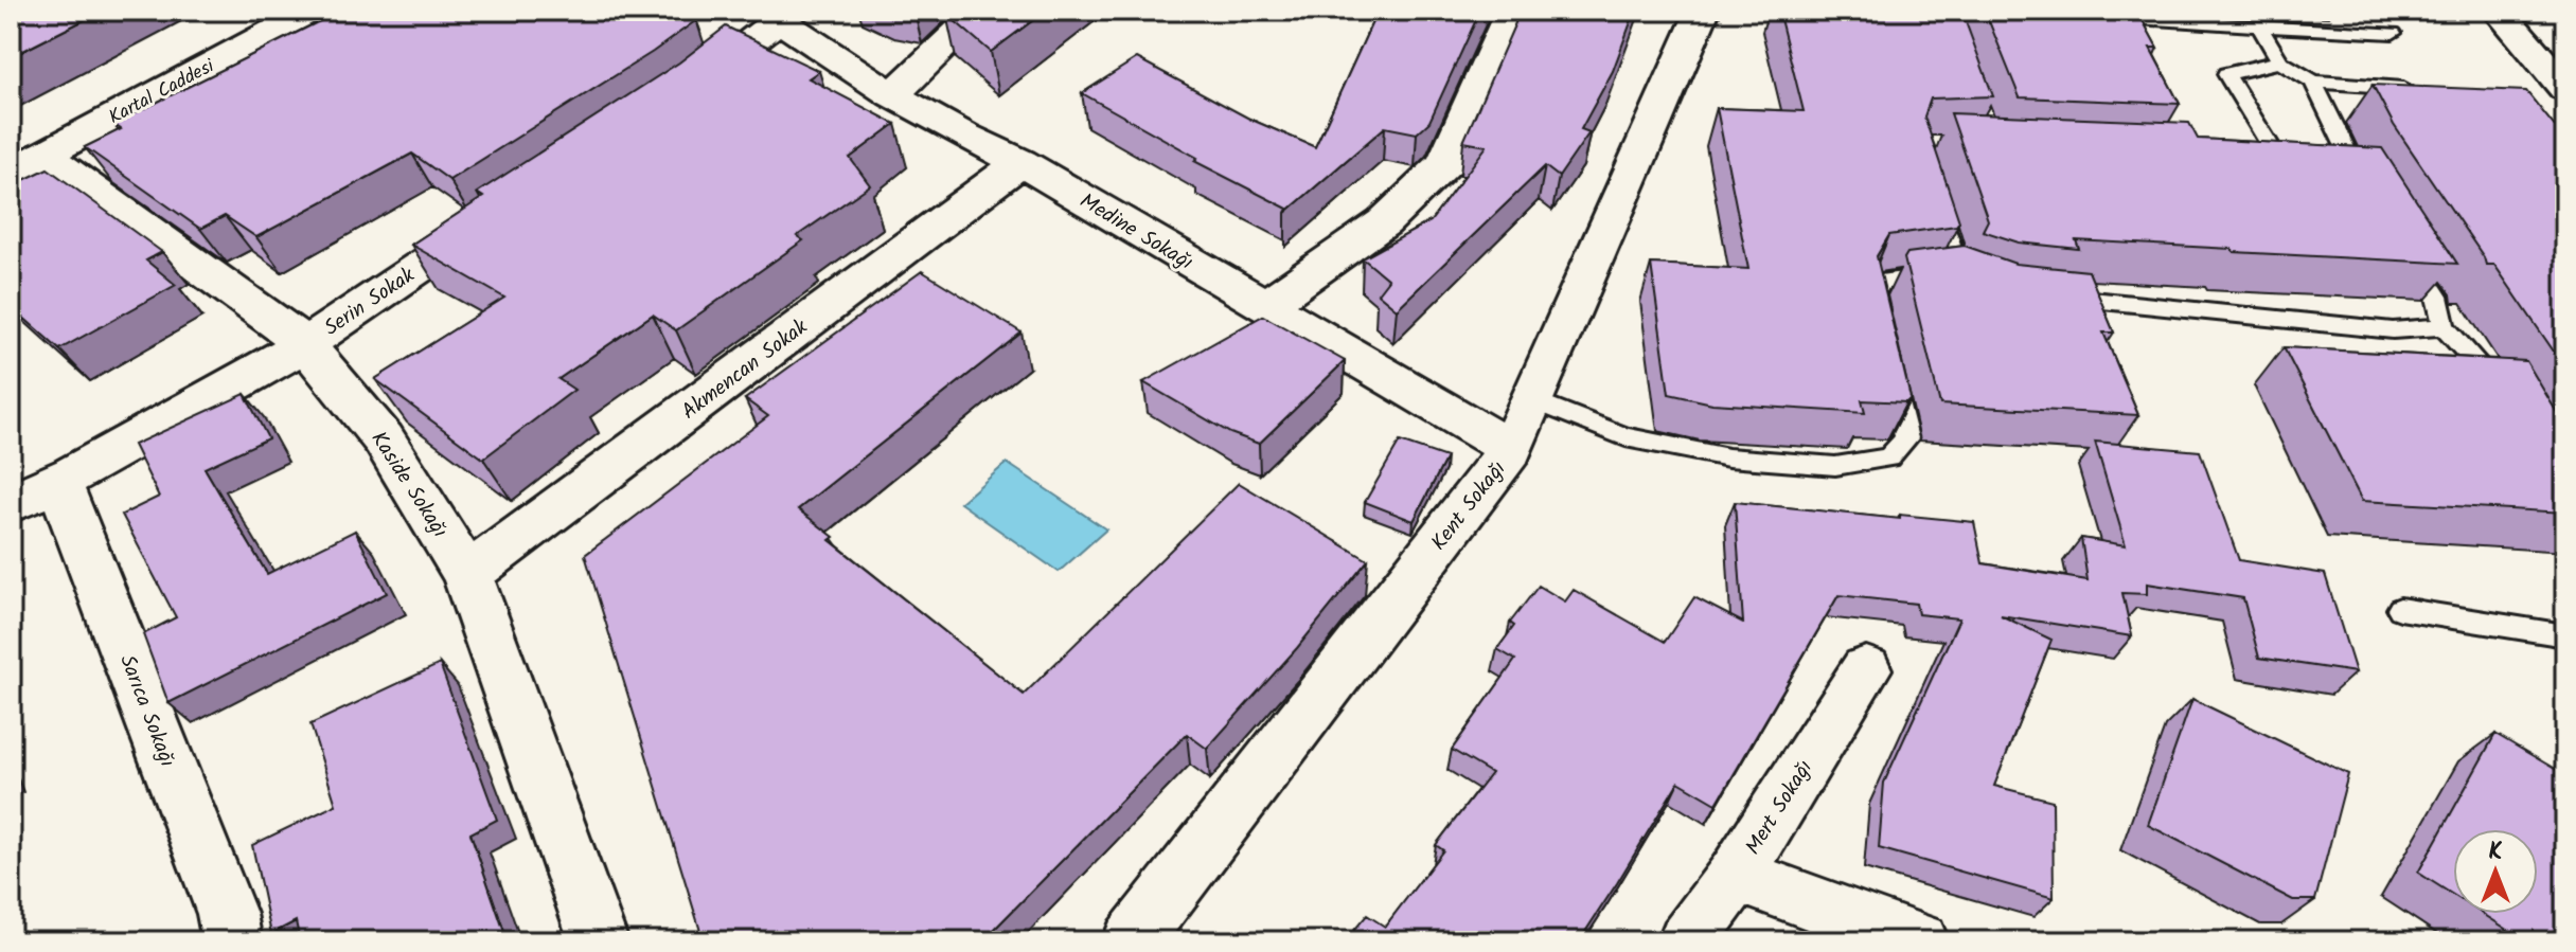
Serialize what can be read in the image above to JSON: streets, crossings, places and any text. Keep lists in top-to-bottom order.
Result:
{
  "streets": {
    "street": [
      "Kartal Caddesi",
      "Medine Sokağı",
      "Serin Sokak",
      "Akmencan Sokak",
      "Kaside Sokağı",
      "Kent Sokağı",
      "Sarıca Sokağı",
      "Mert Sokağı"
    ]
  },
  "crossings": [
    ["Kartal Caddesi", "Kaside Sokağı"],
    ["Medine Sokağı", "Akmencan Sokak"],
    ["Medine Sokağı", "Kent Sokağı"],
    ["Serin Sokak", "Kaside Sokağı"],
    ["Serin Sokak", "Sarıca Sokağı"],
    ["Akmencan Sokak", "Kaside Sokağı"]
  ],
  "north": "top"
}
